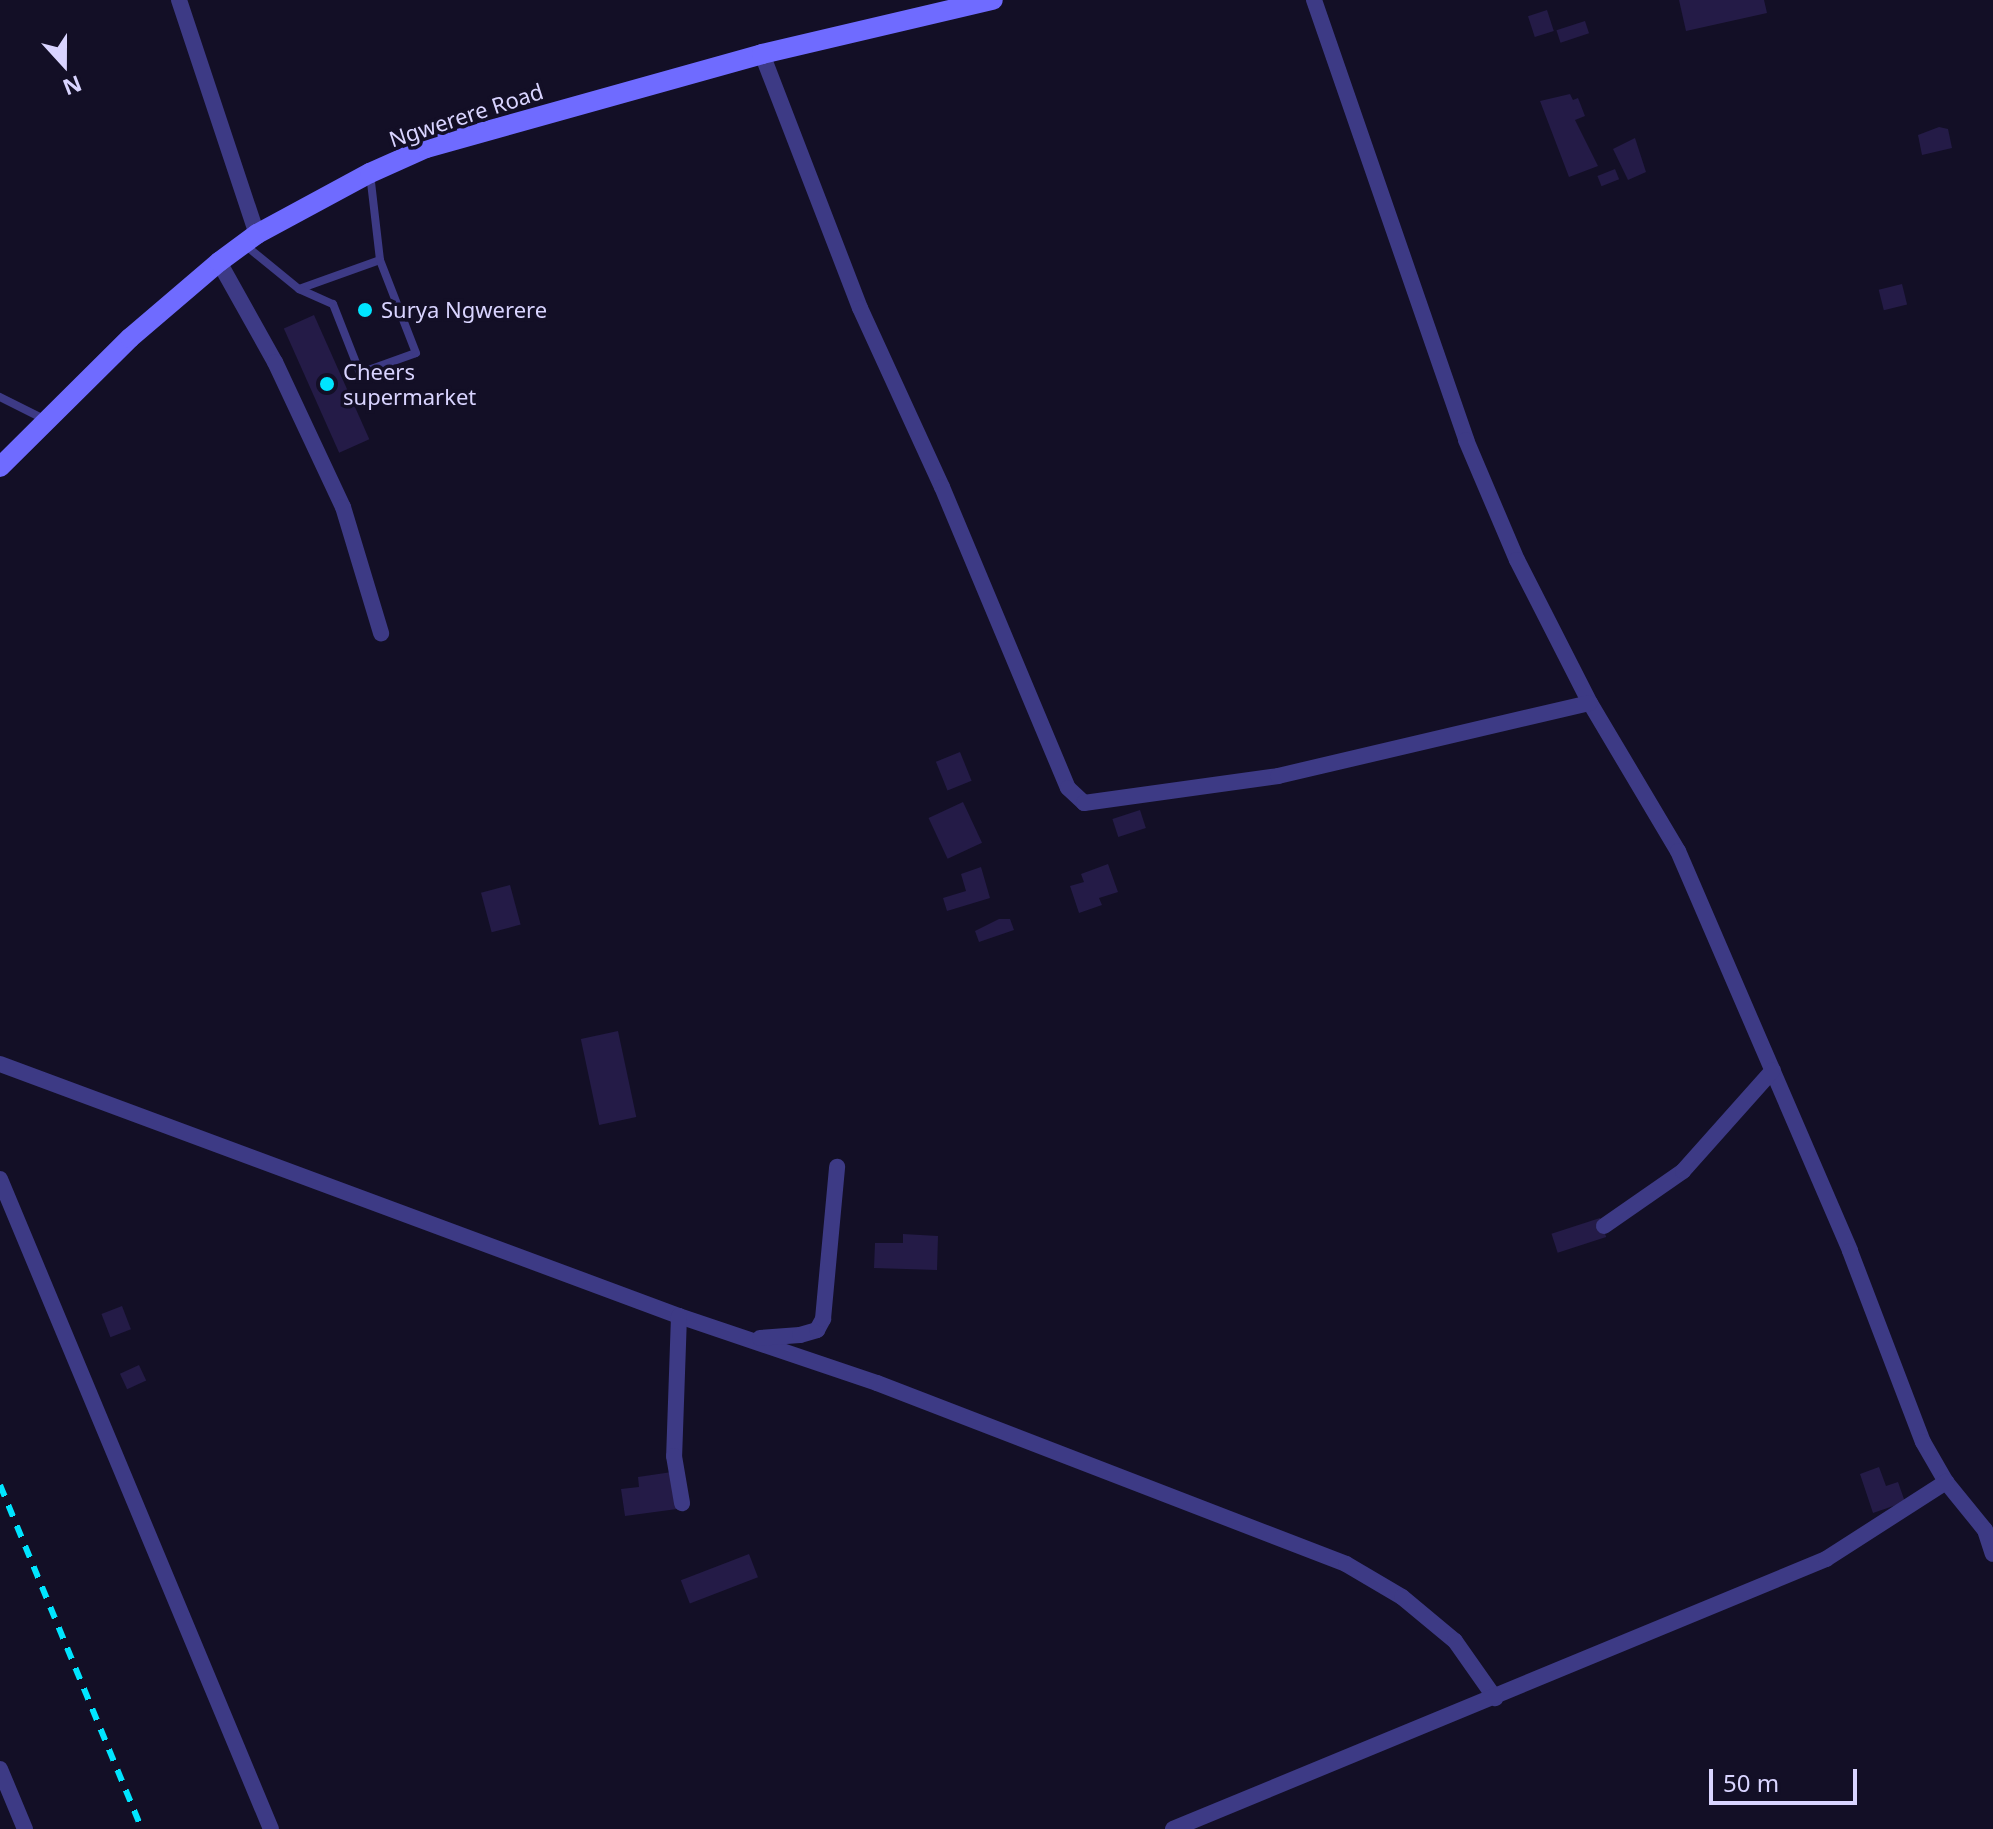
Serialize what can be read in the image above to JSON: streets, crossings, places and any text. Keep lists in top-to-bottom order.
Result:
{
  "streets": {
    "main road": ["Ngwerere Road"]
  },
  "places": ["Surya Ngwerere", "Cheers supermarket"],
  "scale_bar": "50 m",
  "north": "bottom"
}
